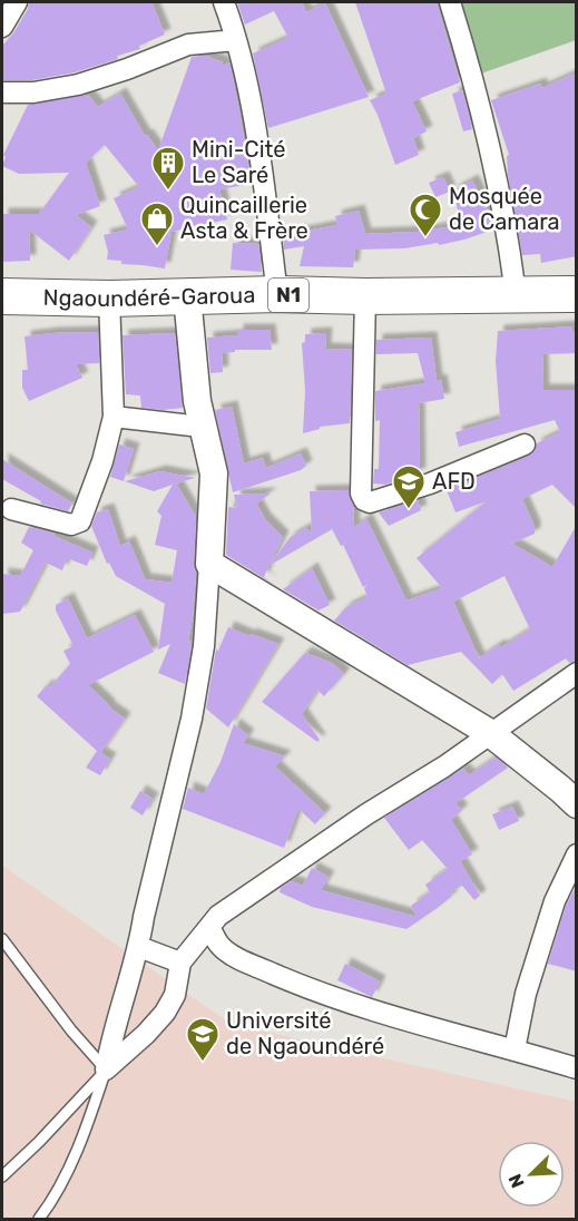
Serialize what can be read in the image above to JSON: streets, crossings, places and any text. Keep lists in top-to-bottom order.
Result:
{
  "streets": {
    "highway": ["N1", "Ngaoundéré-Garoua"]
  },
  "places": {
    "building": ["Mini-Cité Le Saré"],
    "mosque": ["Mosquée de Camara"],
    "shop": ["Quincaillerie Asta & Frère"],
    "school or university": ["AFD", "Université de Ngaoundéré"]
  },
  "north": "bottom left"
}
